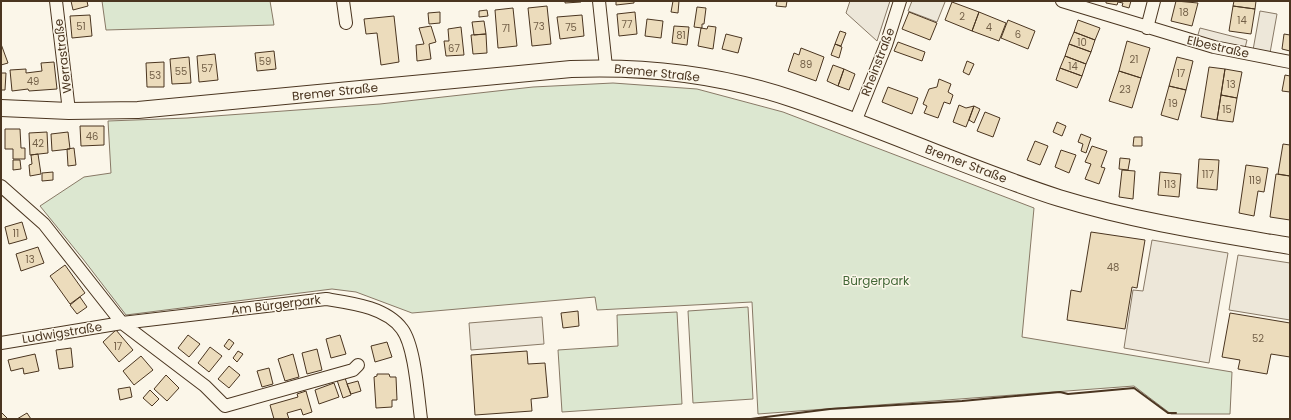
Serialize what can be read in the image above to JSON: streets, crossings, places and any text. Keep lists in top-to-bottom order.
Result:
{
  "streets": {
    "main road": ["Bremer Straße"],
    "street": [
      "Elbestraße",
      "Werrastraße",
      "Rheinstraße",
      "Am Bürgerpark",
      "Ludwigstraße"
    ]
  },
  "crossings": [
    ["Werrastraße", "Bremer Straße"],
    ["Rheinstraße", "Bremer Straße"],
    ["Am Bürgerpark", "Ludwigstraße"]
  ],
  "parks": ["Bürgerpark"],
  "house_numbers": [
    "18",
    "2",
    "14",
    "77",
    "51",
    "73",
    "75",
    "4",
    "71",
    "6",
    "81",
    "10",
    "67",
    "21",
    "59",
    "89",
    "14",
    "57",
    "55",
    "17",
    "53",
    "49",
    "13",
    "23",
    "19",
    "15",
    "46",
    "42",
    "117",
    "119",
    "113",
    "11",
    "13",
    "48",
    "52",
    "17"
  ]
}
